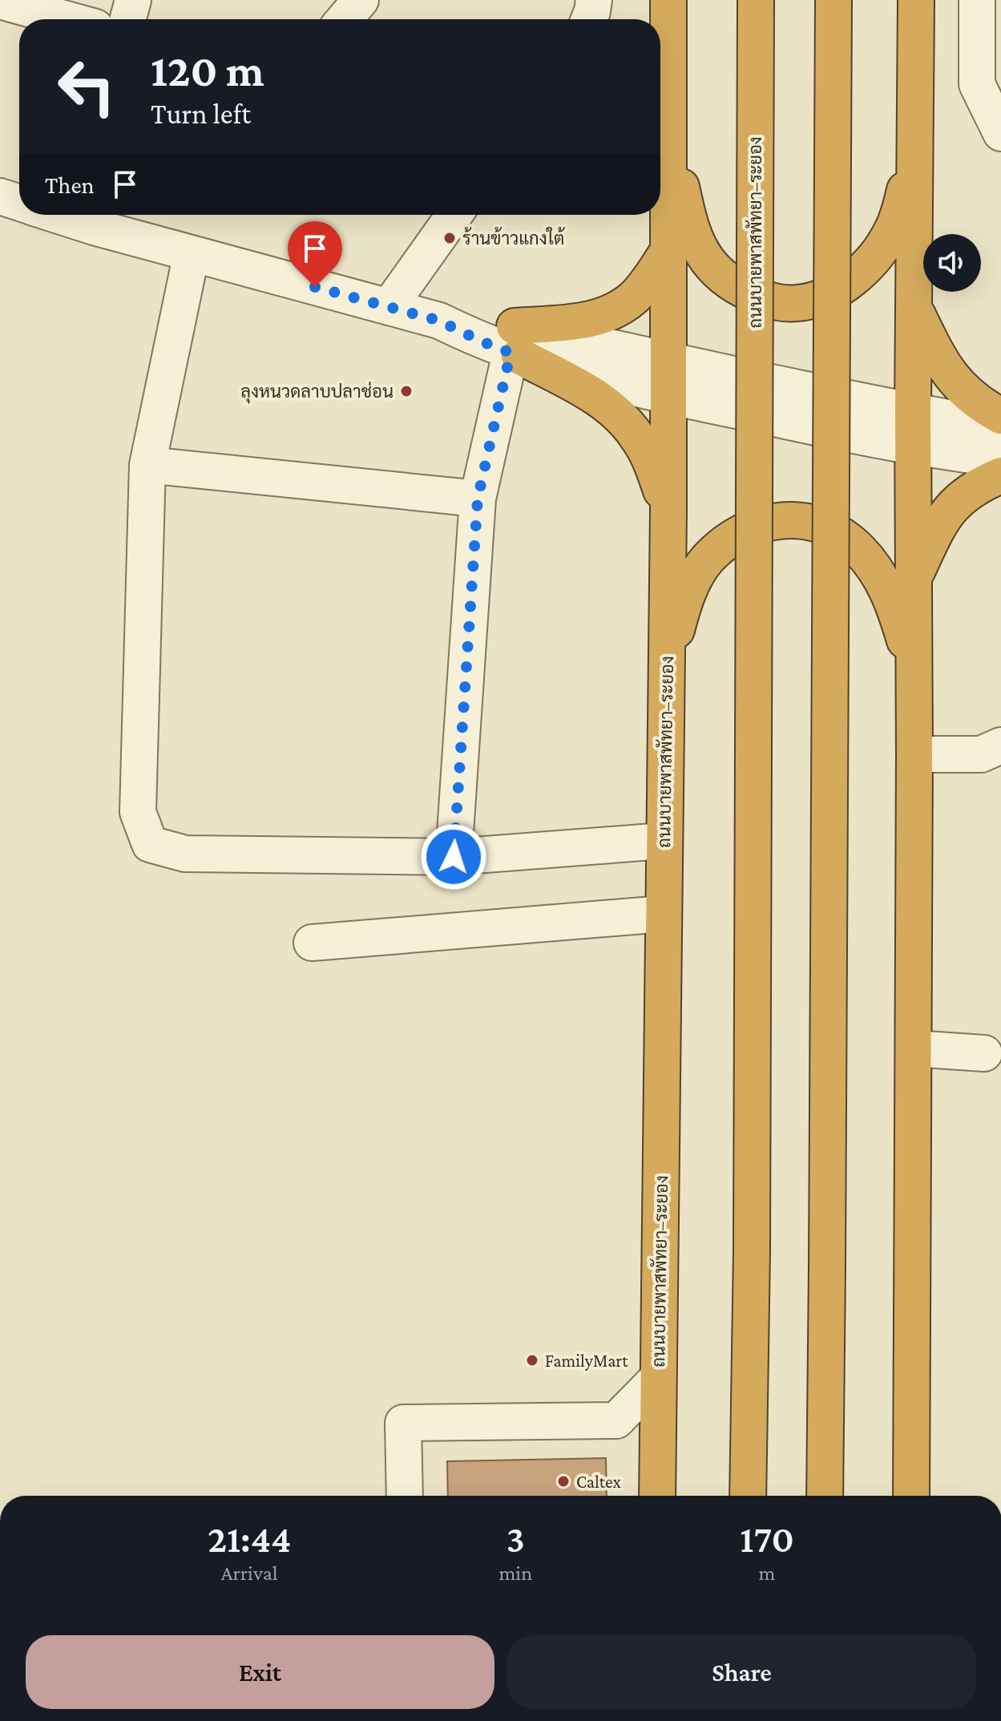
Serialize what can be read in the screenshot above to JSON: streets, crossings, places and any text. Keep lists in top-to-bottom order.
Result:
{
  "streets": {
    "highway": ["ถนนบายพาสพัทยา–ระยอง"]
  },
  "places": [
    "ร้านข้าวแกงใต้",
    "ลุงหนวดลาบปลาช่อน",
    "FamilyMart",
    "Caltex"
  ],
  "page": {
    "turn": ["120 m", "Turn left"],
    "then": "Then",
    "eta": [
      "21:44",
      "Arrival",
      "3",
      "min",
      "170",
      "m"
    ],
    "buttons": ["Exit", "Share"]
  }
}
